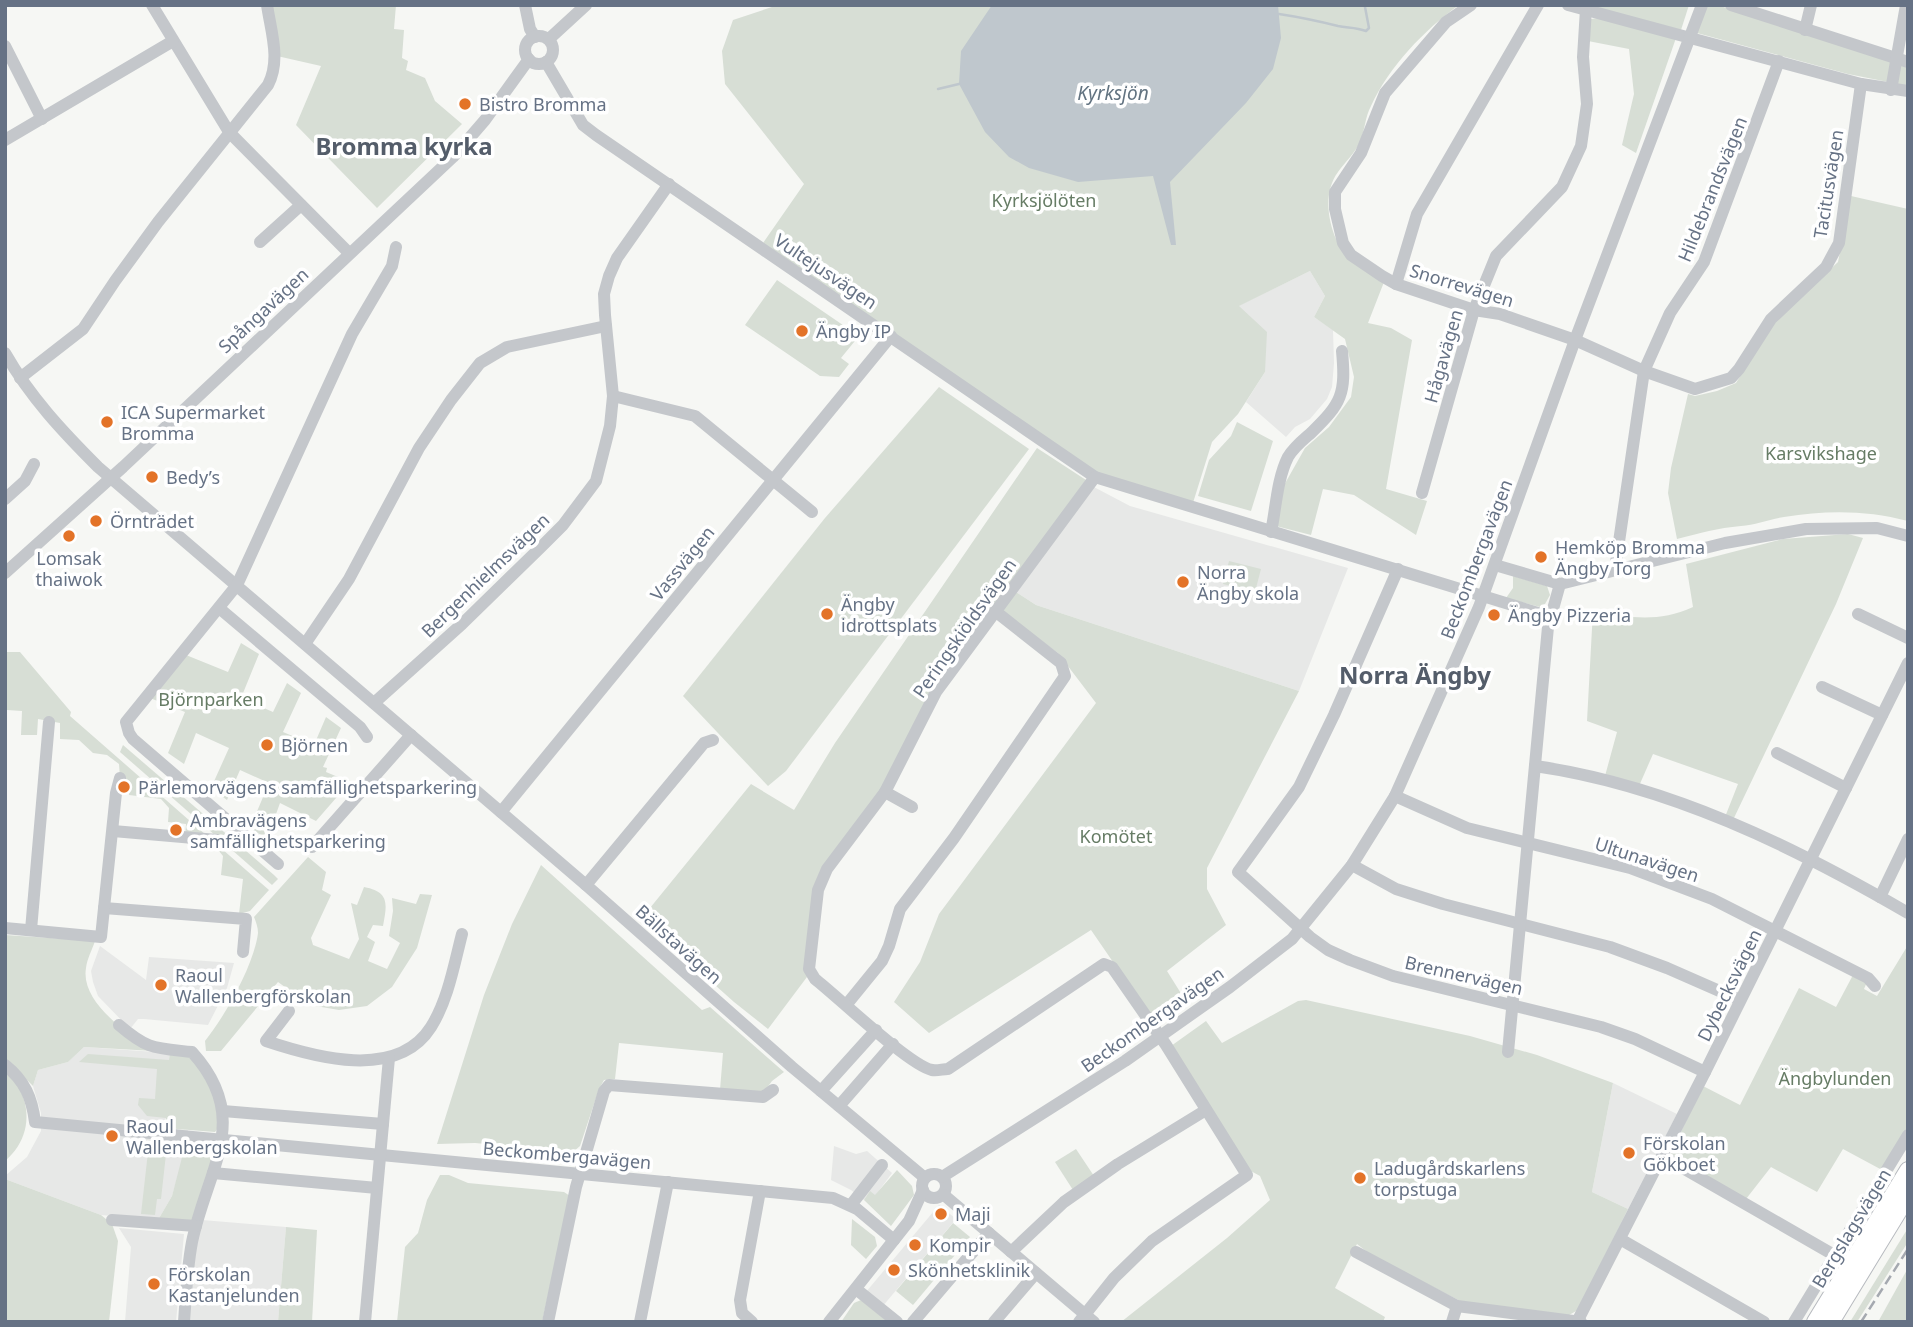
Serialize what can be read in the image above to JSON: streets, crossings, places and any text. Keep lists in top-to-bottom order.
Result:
{
  "streets": {
    "main road": ["Bergslagsvägen"],
    "street": [
      "Tacitusvägen",
      "Hildebrandsvägen",
      "Vultejusvägen",
      "Snorrevägen",
      "Spångavägen",
      "Hågavägen",
      "Beckombergavägen",
      "Vassvägen",
      "Bergenhielmsvägen",
      "Peringskiöldsvägen",
      "Ultunavägen",
      "Bällstavägen",
      "Brennervägen",
      "Dybecksvägen"
    ]
  },
  "crossings": [
    ["Tacitusvägen", "Hildebrandsvägen"],
    ["Tacitusvägen", "Snorrevägen"],
    ["Tacitusvägen", "Beckombergavägen"],
    ["Vultejusvägen", "Spångavägen"],
    ["Vultejusvägen", "Beckombergavägen"],
    ["Vultejusvägen", "Vassvägen"],
    ["Vultejusvägen", "Bergenhielmsvägen"],
    ["Vultejusvägen", "Peringskiöldsvägen"],
    ["Vultejusvägen", "Brennervägen"],
    ["Snorrevägen", "Hågavägen"],
    ["Snorrevägen", "Beckombergavägen"],
    ["Spångavägen", "Bällstavägen"],
    ["Beckombergavägen", "Peringskiöldsvägen"],
    ["Beckombergavägen", "Ultunavägen"],
    ["Beckombergavägen", "Bällstavägen"],
    ["Beckombergavägen", "Brennervägen"],
    ["Vassvägen", "Bällstavägen"],
    ["Bergenhielmsvägen", "Bällstavägen"],
    ["Ultunavägen", "Dybecksvägen"],
    ["Brennervägen", "Dybecksvägen"]
  ],
  "districts": ["Bromma kyrka", "Norra Ängby"],
  "water": ["Kyrksjön"],
  "parks": [
    "Kyrksjölöten",
    "Karsvikshage",
    "Björnparken",
    "Komötet",
    "Ängbylunden"
  ],
  "places": [
    "Bistro Bromma",
    "Ängby IP",
    "ICA Supermarket Bromma",
    "Bedy’s",
    "Örnträdet",
    "Lomsak thaiwok",
    "Hemköp Bromma Ängby Torg",
    "Norra Ängby skola",
    "Ängby idrottsplats",
    "Ängby Pizzeria",
    "Björnen",
    "Pärlemorvägens samfällighetsparkering",
    "Ambravägens samfällighetsparkering",
    "Raoul Wallenbergförskolan",
    "Raoul Wallenbergskolan",
    "Förskolan Gökboet",
    "Ladugårdskarlens torpstuga",
    "Maji",
    "Kompir",
    "Skönhetsklinik",
    "Förskolan Kastanjelunden"
  ]
}
